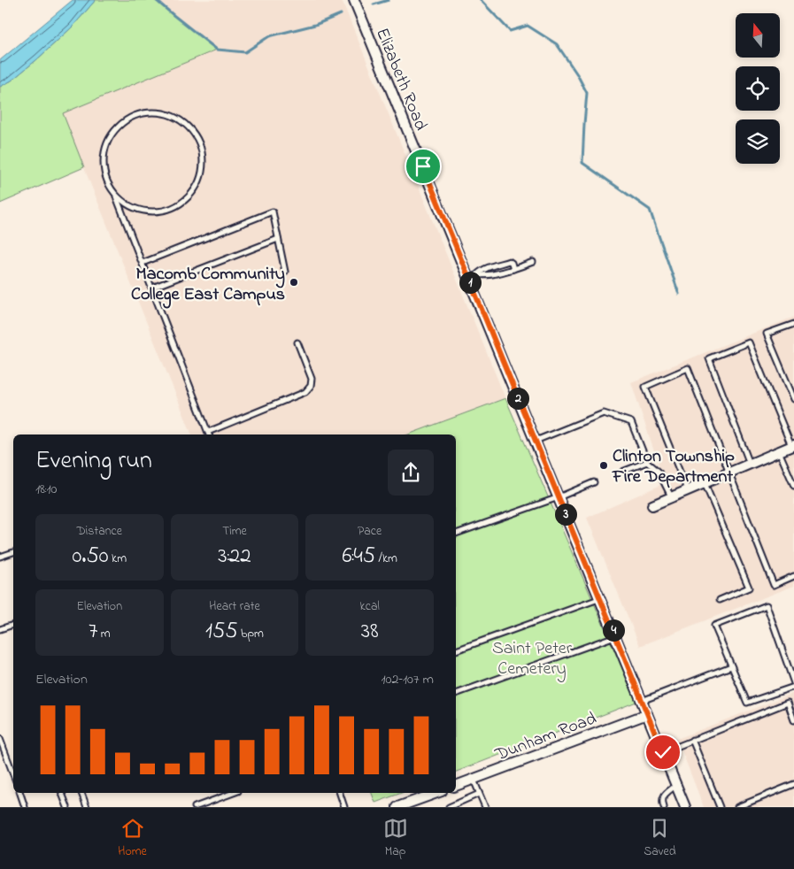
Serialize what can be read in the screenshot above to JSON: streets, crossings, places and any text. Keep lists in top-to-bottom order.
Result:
{
  "streets": {
    "street": ["Elizabeth Road", "Dunham Road"]
  },
  "crossings": [
    ["Elizabeth Road", "Dunham Road"]
  ],
  "parks": ["Saint Peter Cemetery"],
  "places": ["Macomb Community College East Campus", "Clinton Township Fire Department"],
  "north": "top",
  "page": {
    "pins": [
      "1",
      "2",
      "3",
      "4"
    ],
    "heading": ["Evening run", "18:10"],
    "stats": [
      ["Distance", "0.50 km"],
      ["Time", "3:22"],
      ["Pace", "6:45 /km"],
      ["Elevation", "7 m"],
      ["Heart rate", "155 bpm"],
      ["kcal", "38"]
    ],
    "chart": ["Elevation", "102–107 m"],
    "tabs": ["Home", "Map", "Saved"]
  }
}
